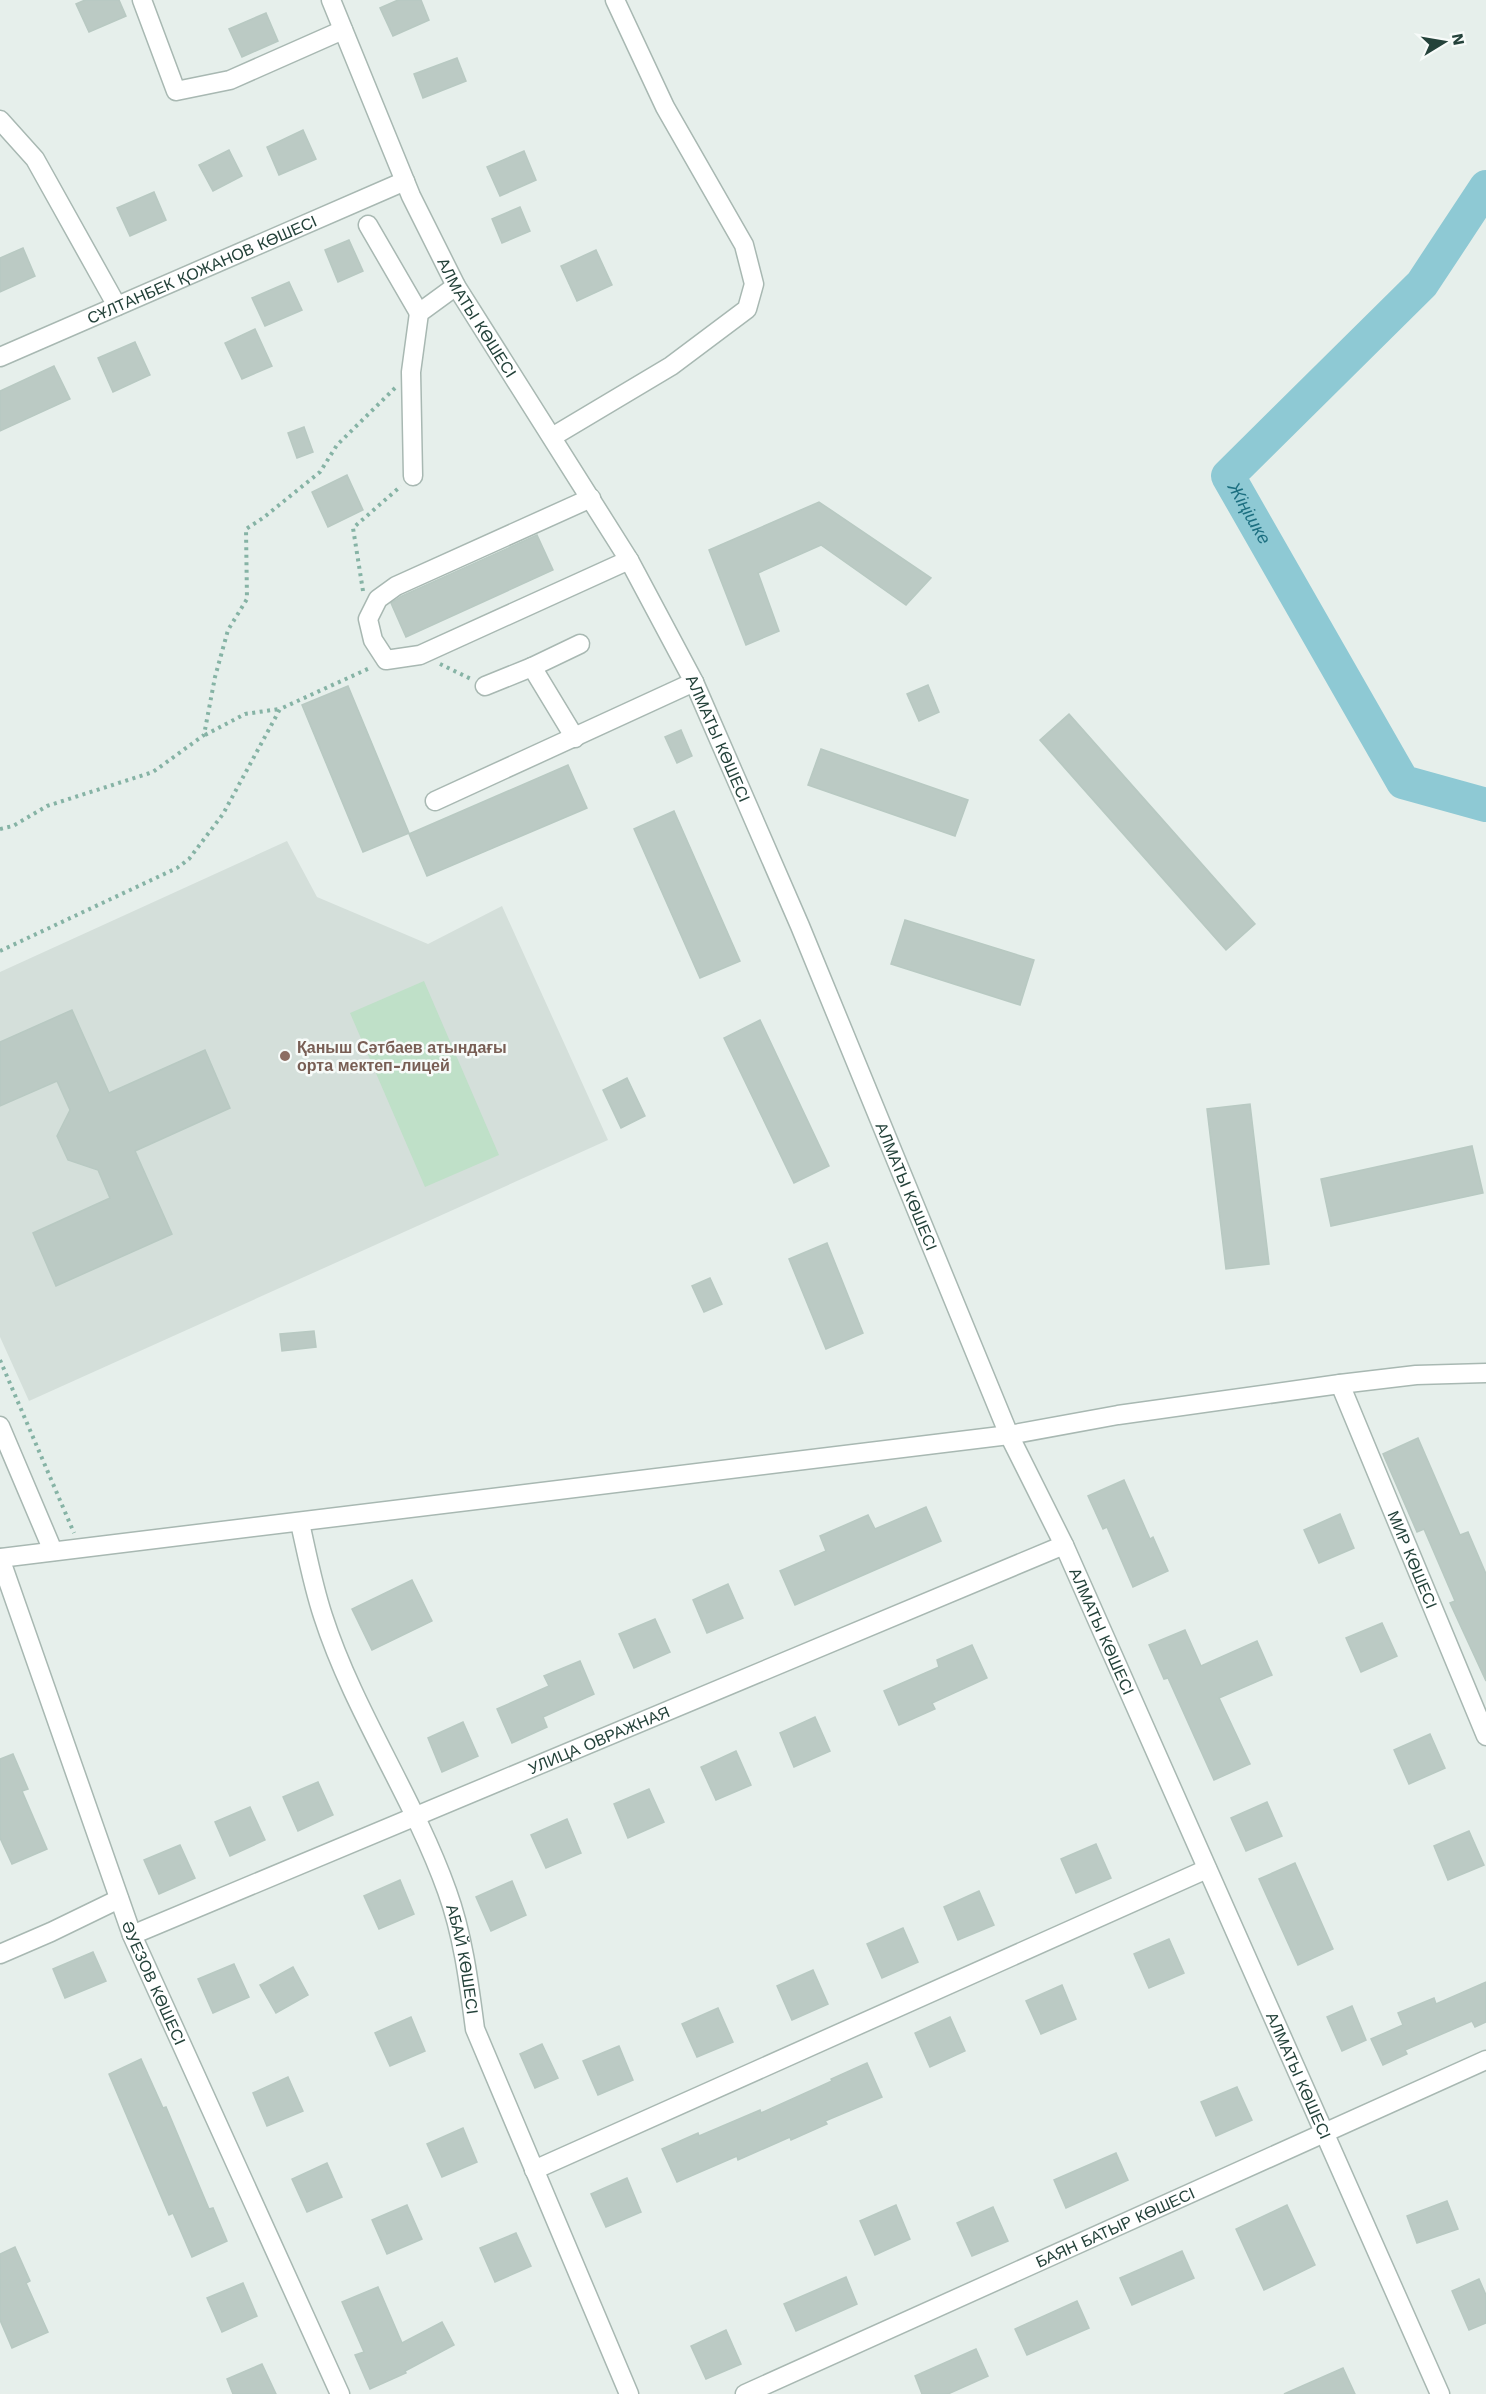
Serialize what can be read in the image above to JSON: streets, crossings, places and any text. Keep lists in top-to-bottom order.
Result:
{
  "streets": {
    "street": [
      "СҰЛТАНБЕК ҚОЖАНОВ КӨШЕСІ",
      "АЛМАТЫ КӨШЕСІ",
      "МИР КӨШЕСІ",
      "УЛИЦА ОВРАЖНАЯ",
      "АБАЙ КӨШЕСІ",
      "ӘУЕЗОВ КӨШЕСІ",
      "БАЯН БАТЫР КӨШЕСІ"
    ]
  },
  "crossings": [
    ["СҰЛТАНБЕК ҚОЖАНОВ КӨШЕСІ", "АЛМАТЫ КӨШЕСІ"],
    ["АЛМАТЫ КӨШЕСІ", "УЛИЦА ОВРАЖНАЯ"],
    ["АЛМАТЫ КӨШЕСІ", "БАЯН БАТЫР КӨШЕСІ"],
    ["УЛИЦА ОВРАЖНАЯ", "АБАЙ КӨШЕСІ"],
    ["УЛИЦА ОВРАЖНАЯ", "ӘУЕЗОВ КӨШЕСІ"]
  ],
  "water": ["Жіңішке"],
  "places": ["Қаныш Сәтбаев атындағы орта мектеп-лицей"],
  "north": "right"
}
